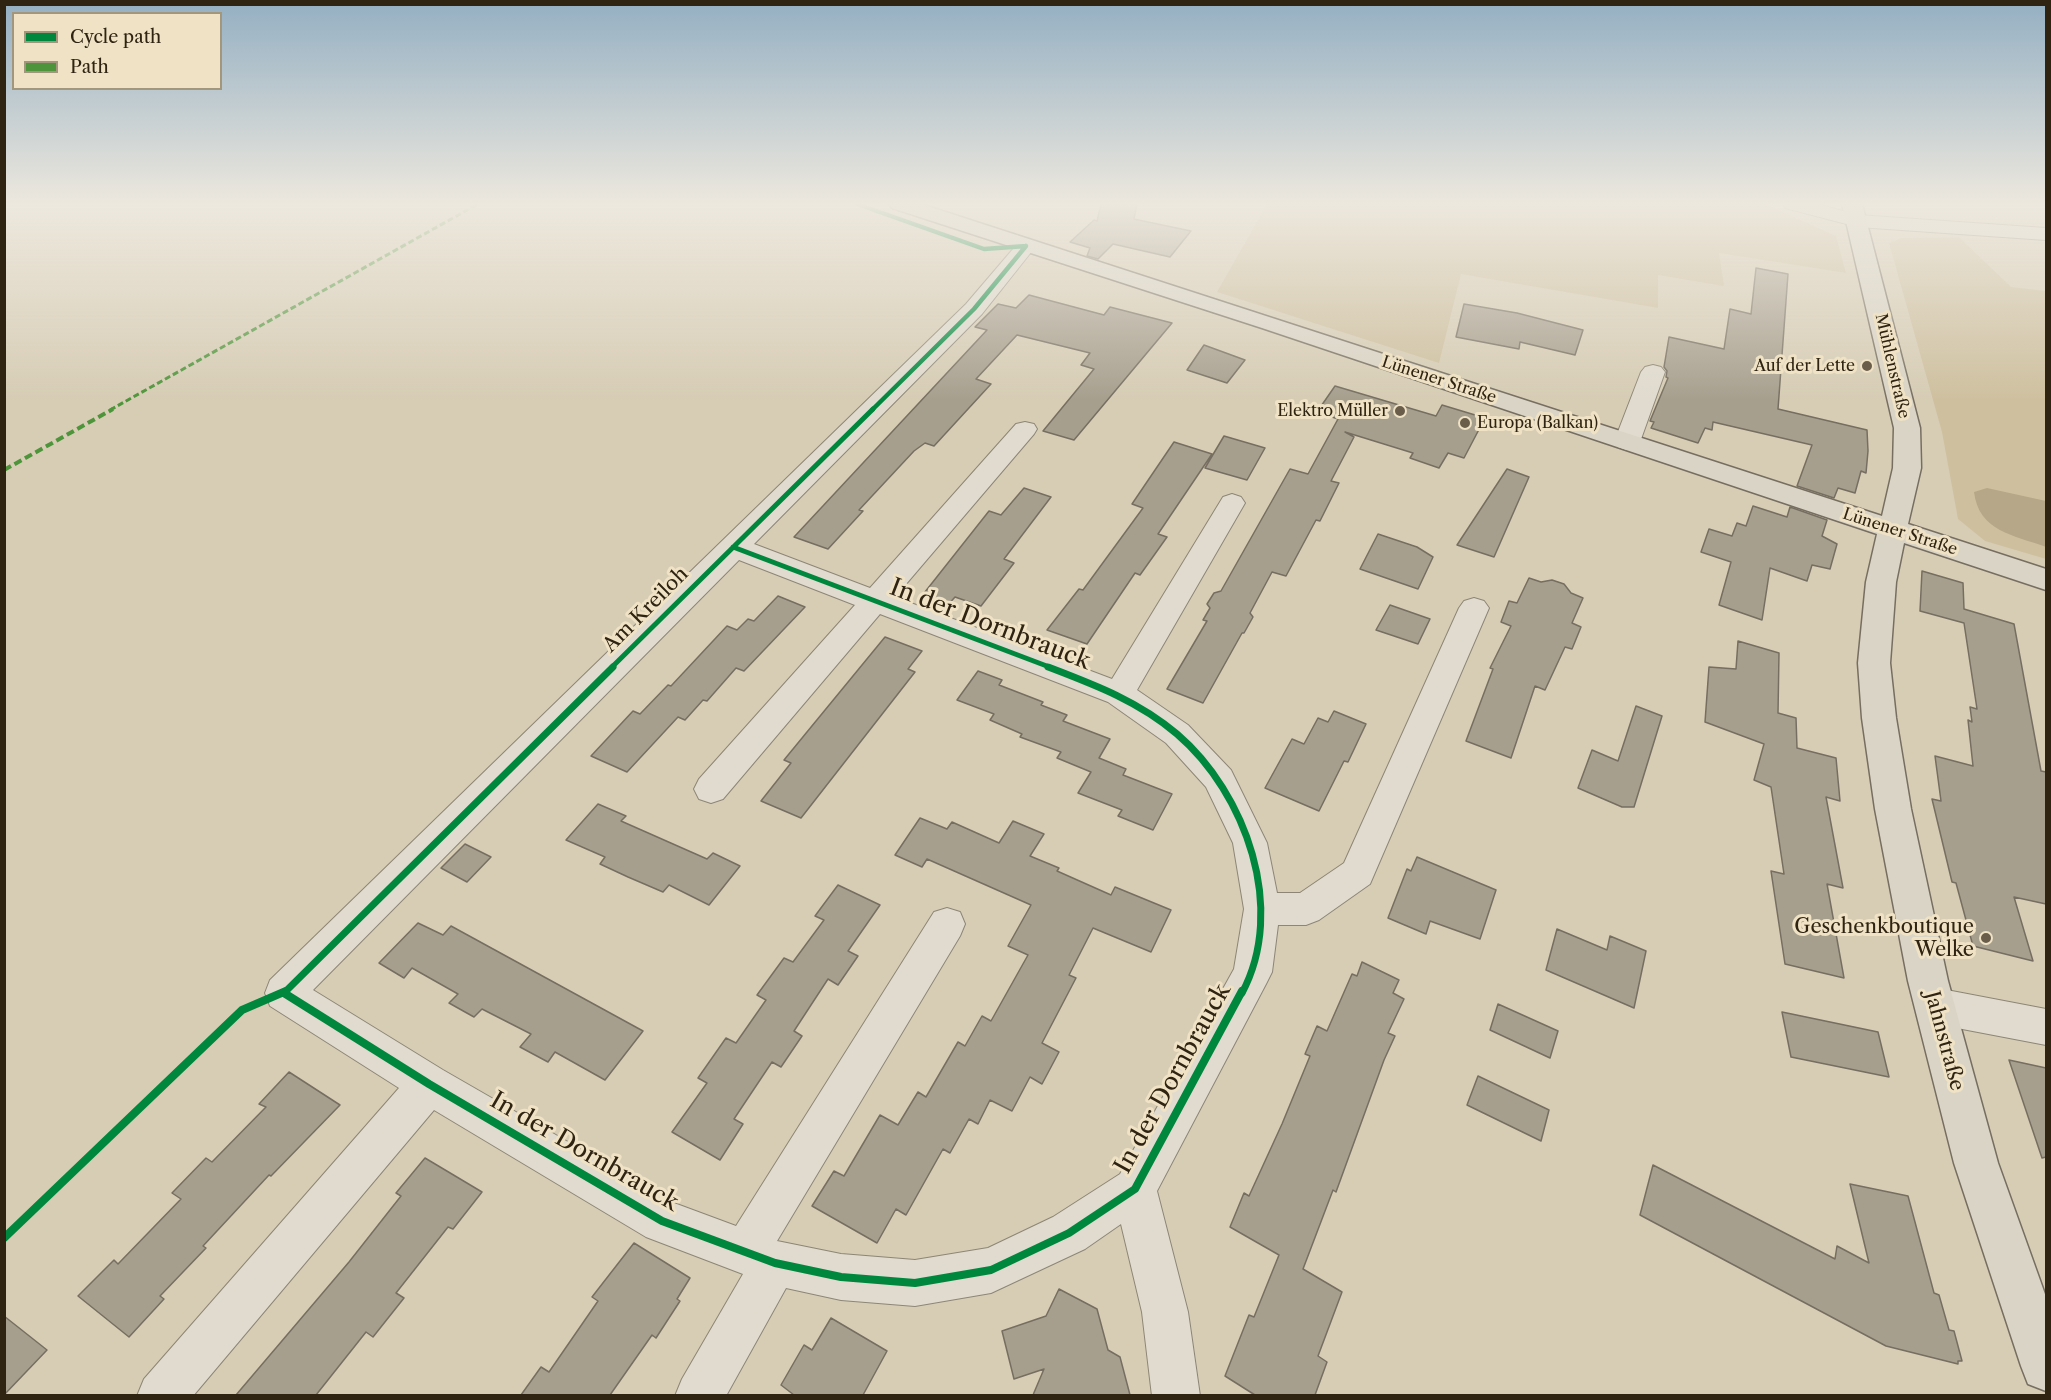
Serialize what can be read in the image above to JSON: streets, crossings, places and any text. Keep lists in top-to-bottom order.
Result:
{
  "streets": {
    "main road": ["Mühlenstraße", "Lünener Straße", "Jahnstraße"],
    "street": ["Am Kreiloh", "In der Dornbrauck"]
  },
  "crossings": [
    ["Mühlenstraße", "Lünener Straße"],
    ["Mühlenstraße", "Jahnstraße"],
    ["Lünener Straße", "Jahnstraße"],
    ["Am Kreiloh", "In der Dornbrauck"]
  ],
  "places": [
    "Auf der Lette",
    "Elektro Müller",
    "Europa (Balkan)",
    "Geschenkboutique Welke"
  ],
  "legend": ["Cycle path", "Path"]
}
